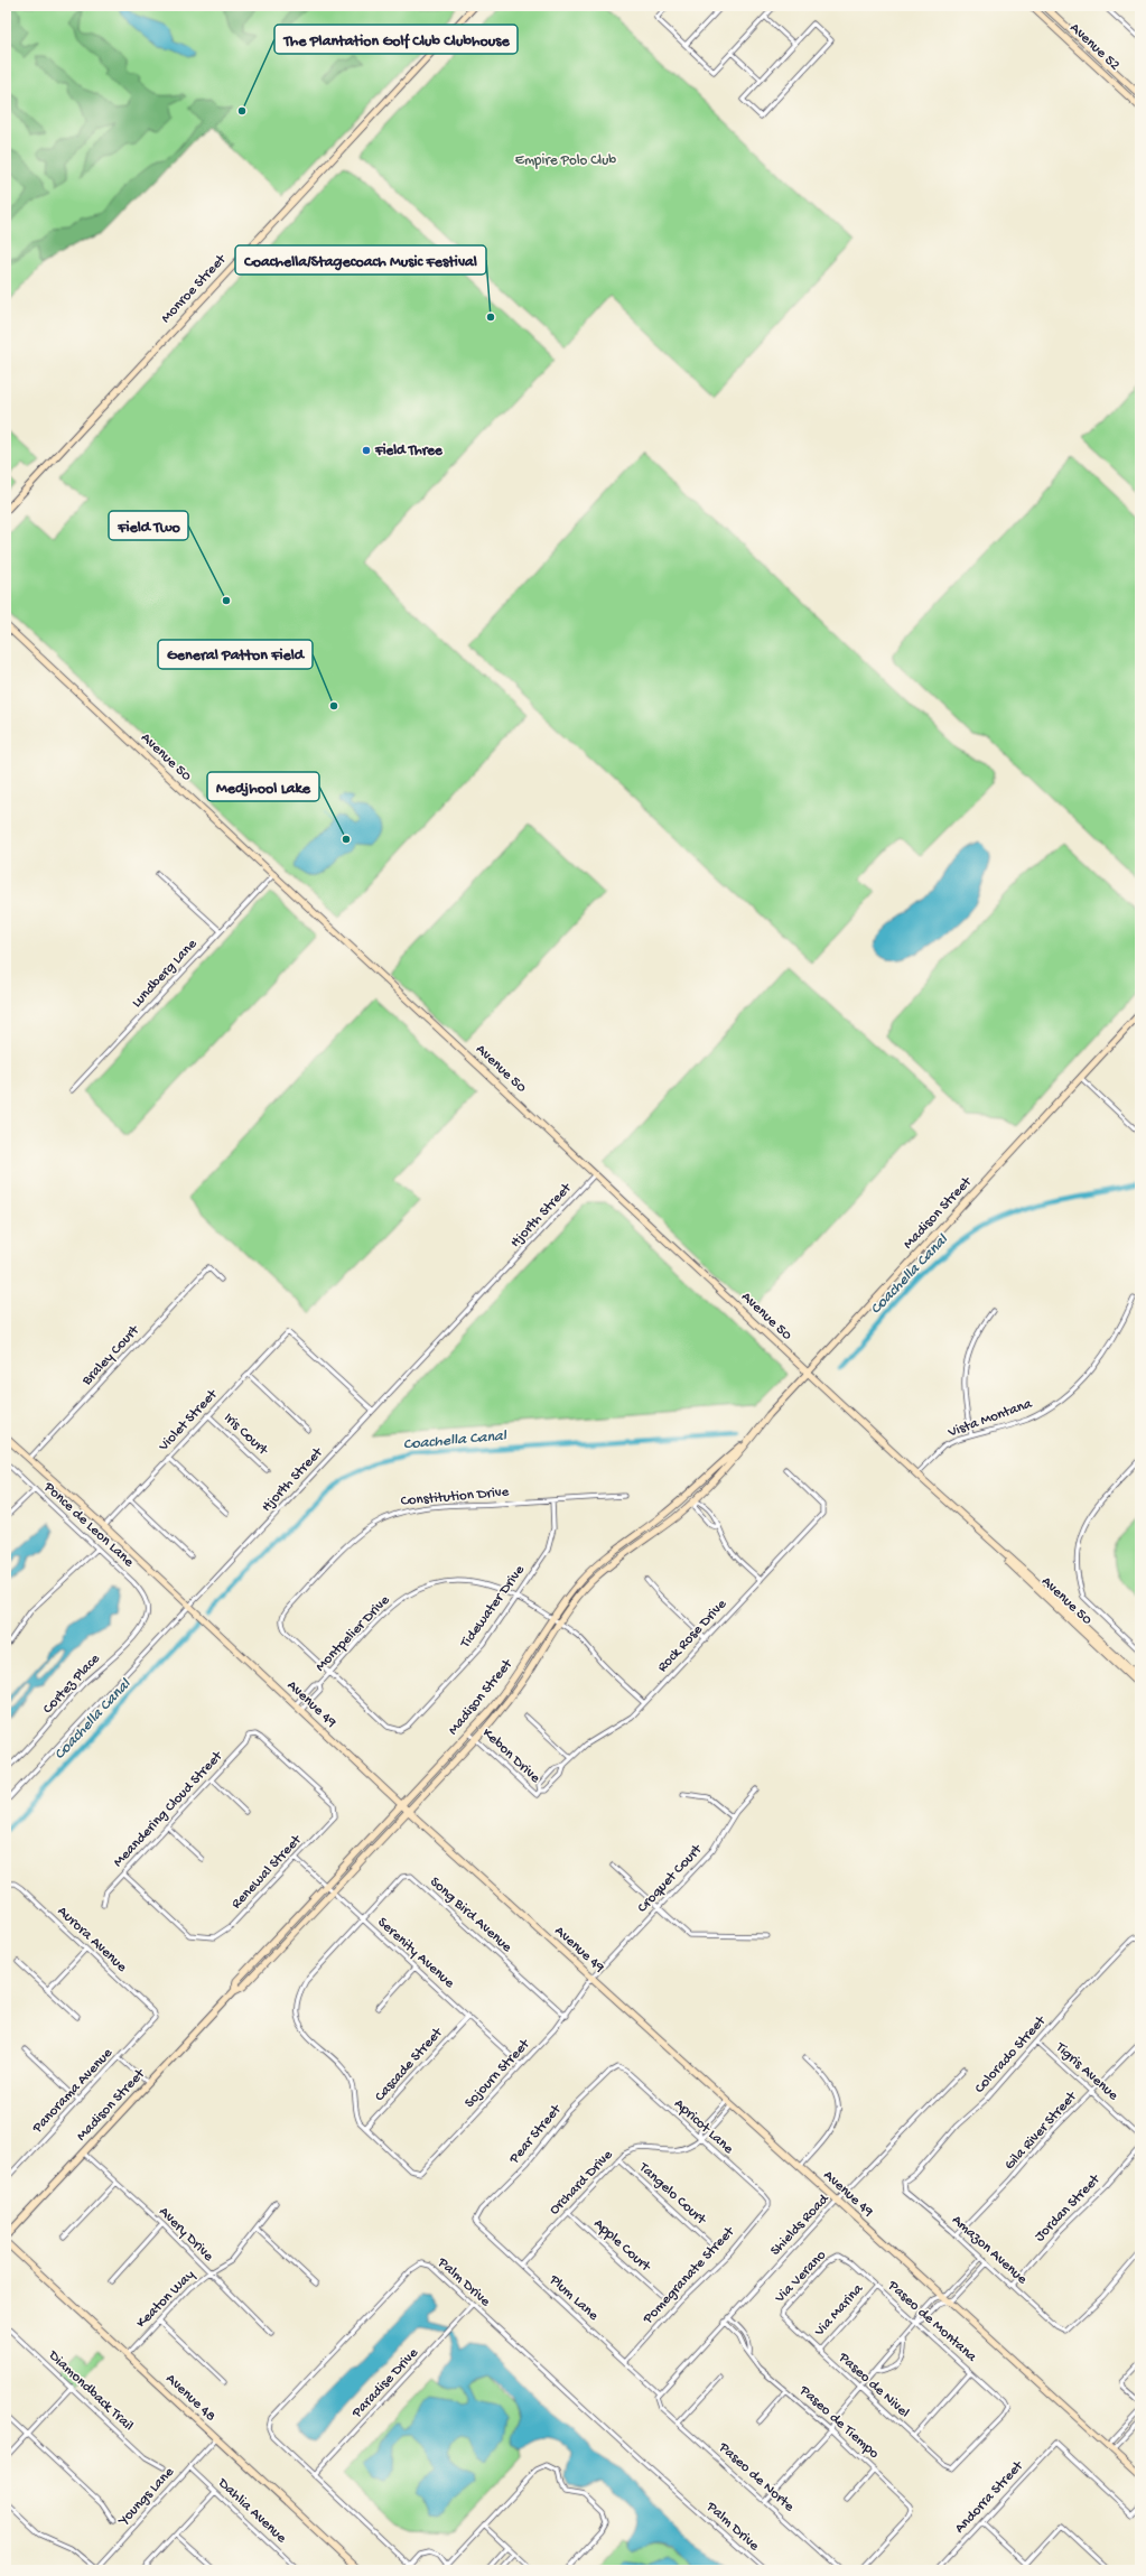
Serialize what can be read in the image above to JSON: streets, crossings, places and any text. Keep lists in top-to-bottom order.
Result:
{
  "streets": {
    "main road": [
      "Avenue 52",
      "Monroe Street",
      "Avenue 50",
      "Madison Street",
      "Avenue 49",
      "Avenue 48"
    ],
    "street": [
      "Lundberg Lane",
      "Hjorth Street",
      "Braley Court",
      "Vista Montana",
      "Violet Street",
      "Iris Court",
      "Constitution Drive",
      "Ponce de Leon Lane",
      "Tidewater Drive",
      "Montpelier Drive",
      "Rock Rose Drive",
      "Cortez Place",
      "Kebon Drive",
      "Meandering Cloud Street",
      "Renewal Street",
      "Croquet Court",
      "Song Bird Avenue",
      "Aurora Avenue",
      "Serenity Avenue",
      "Colorado Street",
      "Cascade Street",
      "Tigris Avenue",
      "Sojourn Street",
      "Panorama Avenue",
      "Apricot Lane",
      "Gila River Street",
      "Pear Street",
      "Orchard Drive",
      "Tangelo Court",
      "Jordan Street",
      "Shields Road",
      "Avery Drive",
      "Apple Court",
      "Amazon Avenue",
      "Pomegranate Street",
      "Via Verano",
      "Palm Drive",
      "Plum Lane",
      "Keaton Way",
      "Via Marina",
      "Paseo de Montana",
      "Paradise Drive",
      "Paseo de Nivel",
      "Diamondback Trail",
      "Paseo de Tiempo",
      "Paseo de Norte",
      "Youngs Lane",
      "Andorra Street",
      "Dahlia Avenue"
    ]
  },
  "crossings": [
    ["Avenue 50", "Lundberg Lane"],
    ["Avenue 50", "Madison Street"],
    ["Avenue 50", "Hjorth Street"],
    ["Avenue 50", "Vista Montana"],
    ["Madison Street", "Montpelier Drive"],
    ["Madison Street", "Avenue 49"],
    ["Madison Street", "Kebon Drive"],
    ["Madison Street", "Serenity Avenue"],
    ["Madison Street", "Avery Drive"],
    ["Hjorth Street", "Violet Street"],
    ["Hjorth Street", "Avenue 49"],
    ["Braley Court", "Avenue 49"],
    ["Violet Street", "Iris Court"],
    ["Violet Street", "Avenue 49"],
    ["Constitution Drive", "Tidewater Drive"],
    ["Constitution Drive", "Montpelier Drive"],
    ["Ponce de Leon Lane", "Cortez Place"],
    ["Tidewater Drive", "Montpelier Drive"],
    ["Montpelier Drive", "Rock Rose Drive"],
    ["Montpelier Drive", "Avenue 49"],
    ["Rock Rose Drive", "Kebon Drive"],
    ["Avenue 49", "Croquet Court"],
    ["Avenue 49", "Sojourn Street"],
    ["Avenue 49", "Orchard Drive"],
    ["Avenue 49", "Shields Road"],
    ["Meandering Cloud Street", "Renewal Street"],
    ["Renewal Street", "Serenity Avenue"],
    ["Croquet Court", "Sojourn Street"],
    ["Song Bird Avenue", "Serenity Avenue"],
    ["Song Bird Avenue", "Cascade Street"],
    ["Song Bird Avenue", "Sojourn Street"],
    ["Aurora Avenue", "Panorama Avenue"],
    ["Serenity Avenue", "Cascade Street"],
    ["Serenity Avenue", "Sojourn Street"],
    ["Colorado Street", "Tigris Avenue"],
    ["Colorado Street", "Amazon Avenue"],
    ["Cascade Street", "Sojourn Street"],
    ["Tigris Avenue", "Gila River Street"],
    ["Apricot Lane", "Pear Street"],
    ["Apricot Lane", "Orchard Drive"],
    ["Apricot Lane", "Pomegranate Street"],
    ["Gila River Street", "Amazon Avenue"],
    ["Pear Street", "Plum Lane"],
    ["Orchard Drive", "Tangelo Court"],
    ["Orchard Drive", "Apple Court"],
    ["Orchard Drive", "Plum Lane"],
    ["Jordan Street", "Amazon Avenue"],
    ["Shields Road", "Plum Lane"],
    ["Shields Road", "Paseo de Tiempo"],
    ["Shields Road", "Paseo de Norte"],
    ["Avery Drive", "Keaton Way"],
    ["Pomegranate Street", "Plum Lane"],
    ["Via Verano", "Paseo de Montana"],
    ["Via Verano", "Paseo de Nivel"],
    ["Palm Drive", "Paradise Drive"],
    ["Keaton Way", "Avenue 48"],
    ["Via Marina", "Paseo de Montana"],
    ["Via Marina", "Paseo de Nivel"],
    ["Paseo de Montana", "Paseo de Nivel"],
    ["Avenue 48", "Youngs Lane"],
    ["Youngs Lane", "Dahlia Avenue"]
  ],
  "water": ["Coachella Canal"],
  "parks": ["Empire Polo Club"],
  "places": [
    "The Plantation Golf Club Clubhouse",
    "Coachella/Stagecoach Music Festival",
    "Field Three",
    "Field Two",
    "General Patton Field",
    "Medjhool Lake"
  ]
}
